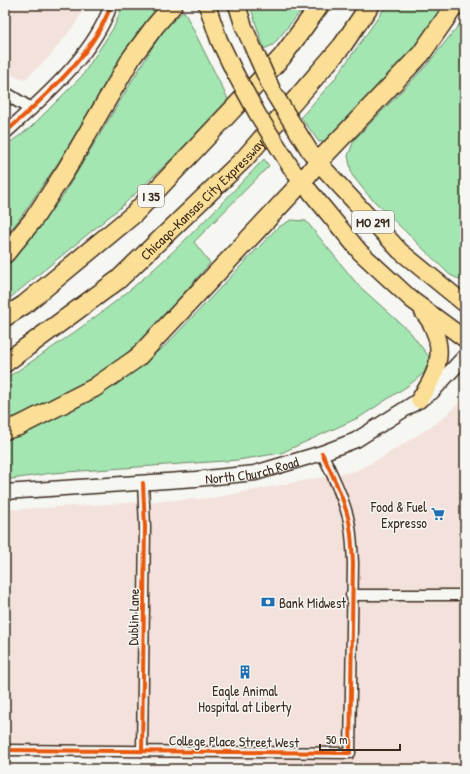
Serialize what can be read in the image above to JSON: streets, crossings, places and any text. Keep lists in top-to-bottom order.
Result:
{
  "streets": {
    "highway": ["I 35", "Chicago-Kansas City Expressway"],
    "main road": ["MO 291", "North Church Road"],
    "street": ["Dublin Lane", "College Place Street West"]
  },
  "crossings": [
    ["North Church Road", "Dublin Lane"],
    ["North Church Road", "College Place Street West"],
    ["Dublin Lane", "College Place Street West"]
  ],
  "places": {
    "supermarket": ["Food & Fuel Expresso"],
    "bank": ["Bank Midwest"],
    "building": ["Eagle Animal Hospital at Liberty"]
  },
  "scale_bar": "50 m"
}
